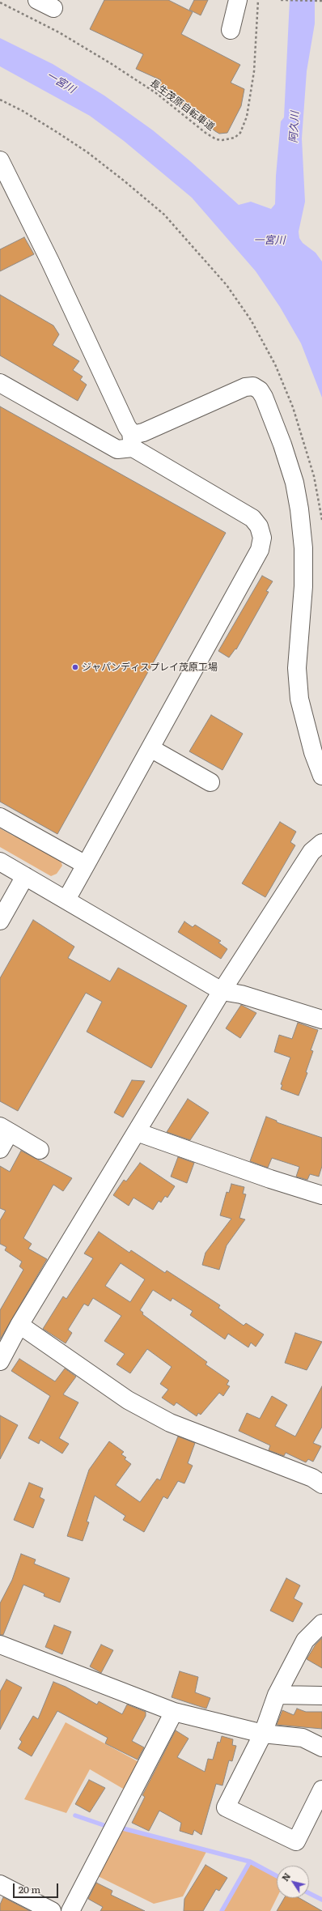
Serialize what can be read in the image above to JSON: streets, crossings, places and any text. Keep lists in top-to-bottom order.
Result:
{
  "streets": {
    "path": ["長生茂原自転車道"]
  },
  "water": ["一宮川", "阿久川"],
  "places": ["ジャパンディスプレイ茂原工場"],
  "scale_bar": "20 m",
  "north": "top left"
}
